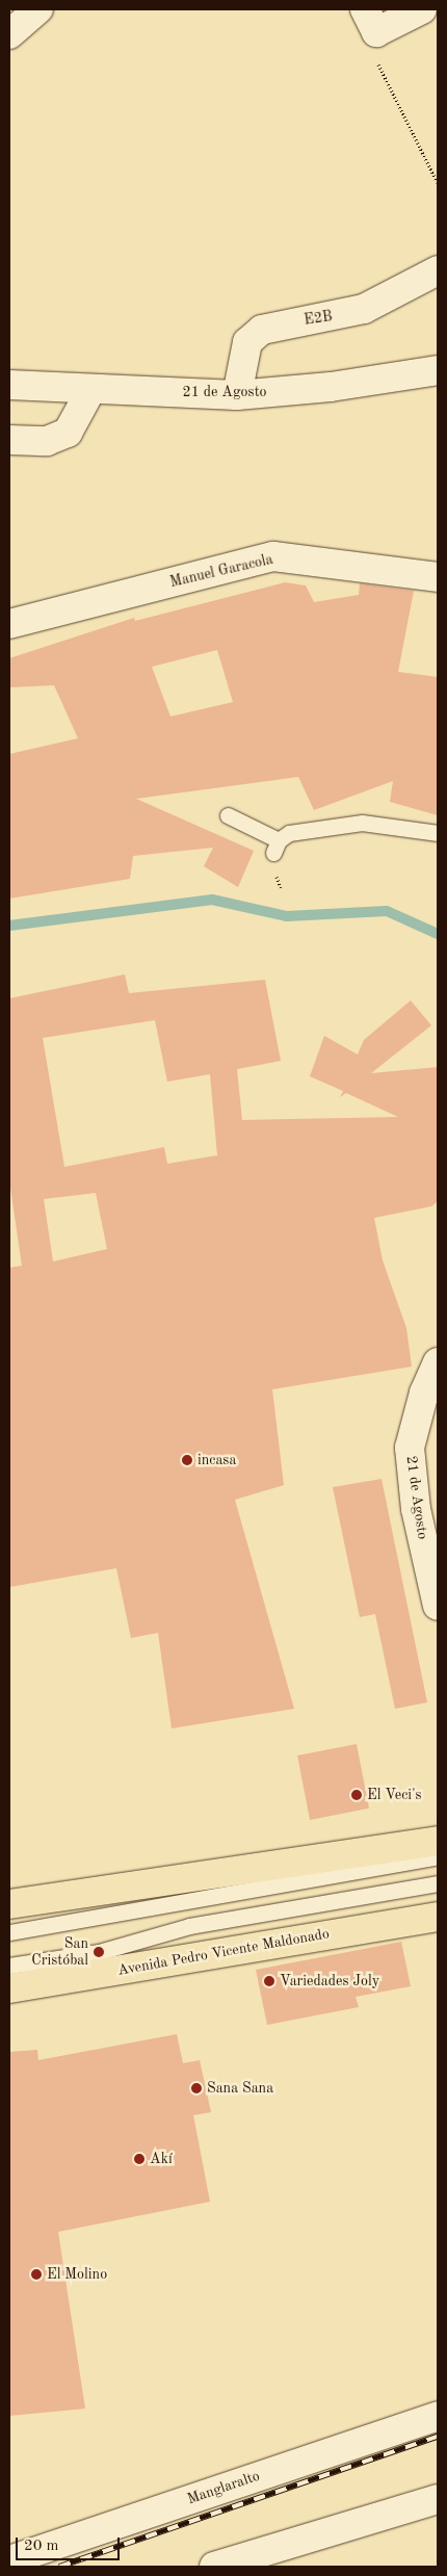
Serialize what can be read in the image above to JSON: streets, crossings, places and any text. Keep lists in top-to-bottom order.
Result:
{
  "streets": {
    "main road": ["Avenida Pedro Vicente Maldonado"],
    "street": [
      "E2B",
      "21 de Agosto",
      "Manuel Garacola",
      "Manglaralto"
    ]
  },
  "crossings": [
    ["E2B", "21 de Agosto"]
  ],
  "places": [
    "incasa",
    "El Veci's",
    "San Cristóbal",
    "Variedades Joly",
    "Sana Sana",
    "Akí",
    "El Molino"
  ],
  "scale_bar": "20 m"
}
